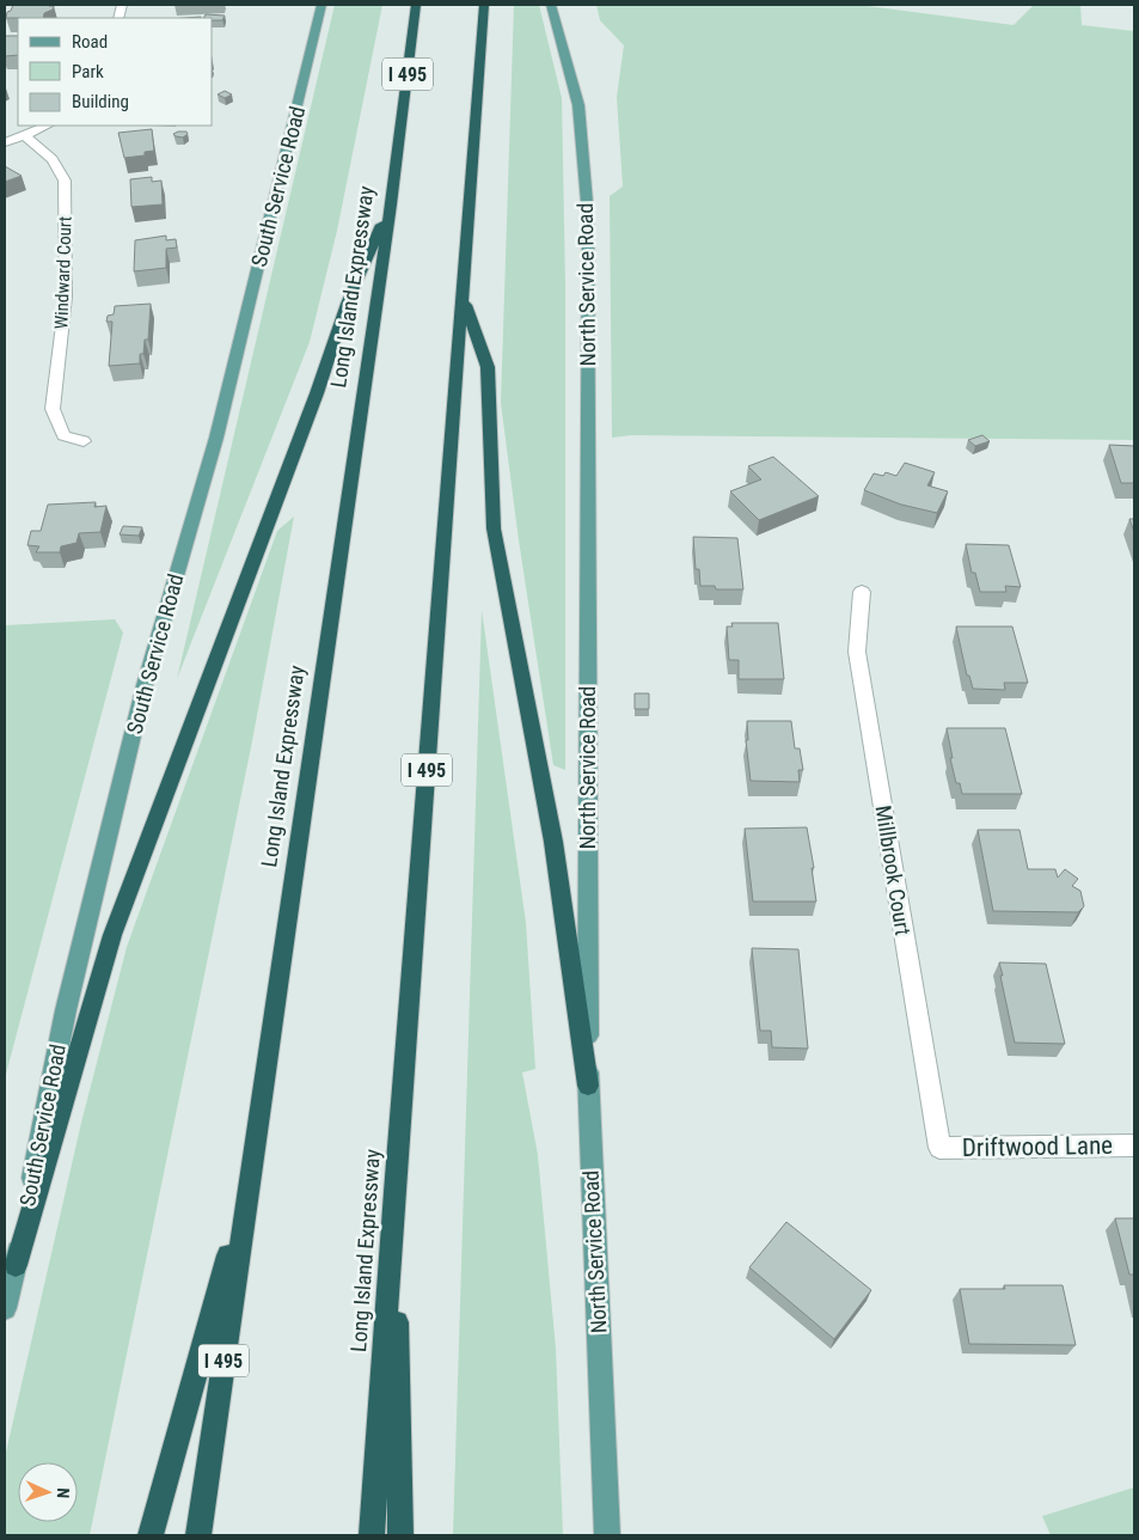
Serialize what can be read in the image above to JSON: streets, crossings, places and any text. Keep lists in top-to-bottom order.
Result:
{
  "streets": {
    "highway": ["I 495", "Long Island Expressway"],
    "main road": ["South Service Road", "North Service Road"],
    "street": ["Windward Court", "Millbrook Court", "Driftwood Lane"]
  },
  "crossings": [
    ["Millbrook Court", "Driftwood Lane"]
  ],
  "legend": ["Road", "Park", "Building"],
  "north": "right"
}
